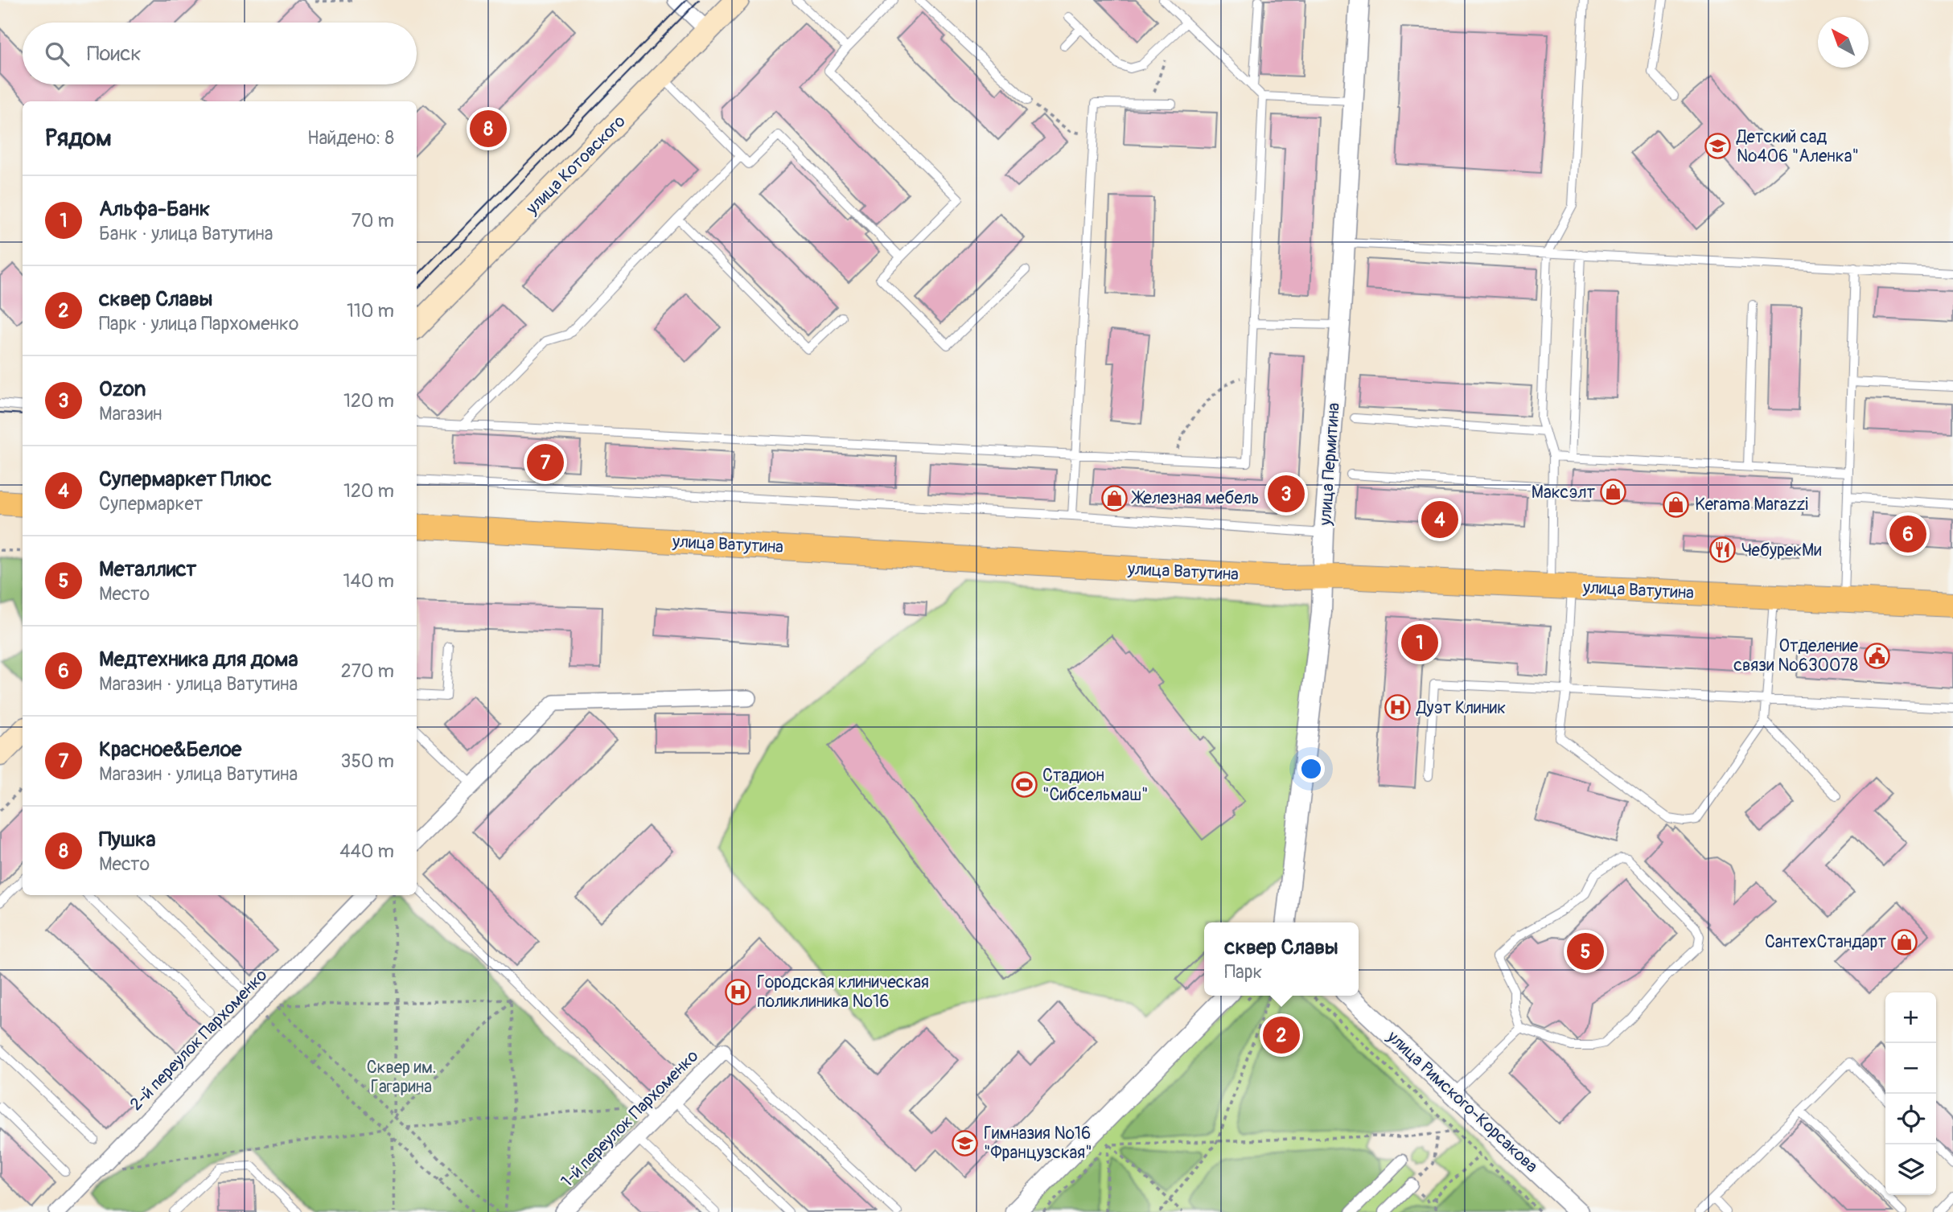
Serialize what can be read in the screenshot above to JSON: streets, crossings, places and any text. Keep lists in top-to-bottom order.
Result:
{
  "streets": {
    "main road": ["улица Котовского", "улица Ватутина"],
    "street": [
      "улица Пермитина",
      "2-й переулок Пархоменко",
      "улица Римского-Корсакова",
      "1-й переулок Пархоменко"
    ]
  },
  "crossings": [
    ["улица Пермитина", "улица Ватутина"]
  ],
  "parks": ["Сквер им. Гагарина"],
  "places": {
    "school or university": ["Детский сад №406 \"Аленка\"", "Гимназия №16 \"Французская\""],
    "shop": [
      "Максэлт",
      "Железная мебель",
      "Kerama Marazzi",
      "СантехСтандарт"
    ],
    "restaurant": ["ЧебурекМи"],
    "public building": ["Отделение связи №630078"],
    "hospital": ["Дуэт Клиник", "Городская клиническая поликлиника №16"],
    "sports": ["Стадион \"Сибсельмаш\""]
  },
  "north": "top left",
  "page": {
    "search": "Поиск",
    "heading": ["Рядом", "Найдено: 8"],
    "pins": [
      "8",
      "7",
      "3",
      "4",
      "6",
      "1",
      "5",
      "2"
    ],
    "list": [
      {
        "mark": "1",
        "name": "Альфа-Банк",
        "note": "Банк · улица Ватутина",
        "value": "70 m"
      },
      {
        "mark": "2",
        "name": "сквер Славы",
        "note": "Парк · улица Пархоменко",
        "value": "110 m"
      },
      {
        "mark": "3",
        "name": "Ozon",
        "note": "Магазин",
        "value": "120 m"
      },
      {
        "mark": "4",
        "name": "Супермаркет Плюс",
        "note": "Супермаркет",
        "value": "120 m"
      },
      {
        "mark": "5",
        "name": "Металлист",
        "note": "Место",
        "value": "140 m"
      },
      {
        "mark": "6",
        "name": "Медтехника для дома",
        "note": "Магазин · улица Ватутина",
        "value": "270 m"
      },
      {
        "mark": "7",
        "name": "Красное&Белое",
        "note": "Магазин · улица Ватутина",
        "value": "350 m"
      },
      {
        "mark": "8",
        "name": "Пушка",
        "note": "Место",
        "value": "440 m"
      }
    ],
    "popup": ["сквер Славы", "Парк"],
    "map_buttons": ["+", "−"]
  }
}
